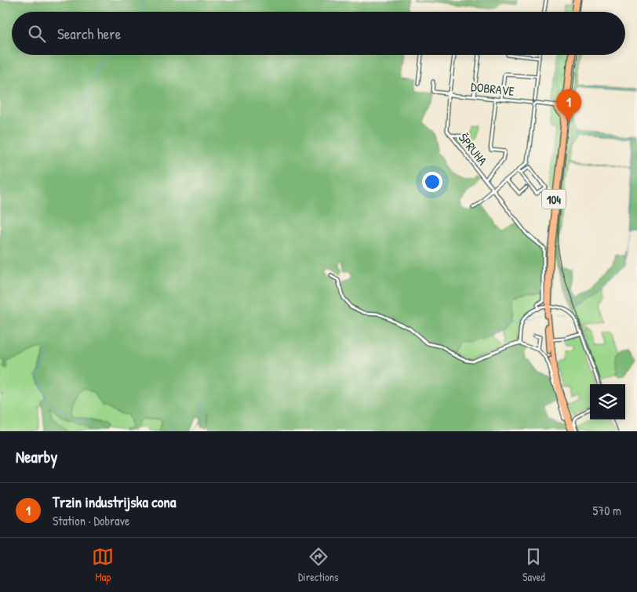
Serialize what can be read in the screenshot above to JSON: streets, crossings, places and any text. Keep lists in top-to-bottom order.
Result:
{
  "streets": {
    "main road": ["104"],
    "street": ["DOBRAVE", "ŠPRUHA"]
  },
  "crossings": [
    ["DOBRAVE", "ŠPRUHA"],
    ["DOBRAVE", "104"]
  ],
  "page": {
    "search": "Search here",
    "pins": "1",
    "heading": "Nearby",
    "list": [
      {
        "mark": "1",
        "name": "Trzin industrijska cona",
        "note": "Station · Dobrave",
        "value": "570 m"
      }
    ],
    "nav": ["Map", "Directions", "Saved"]
  }
}
